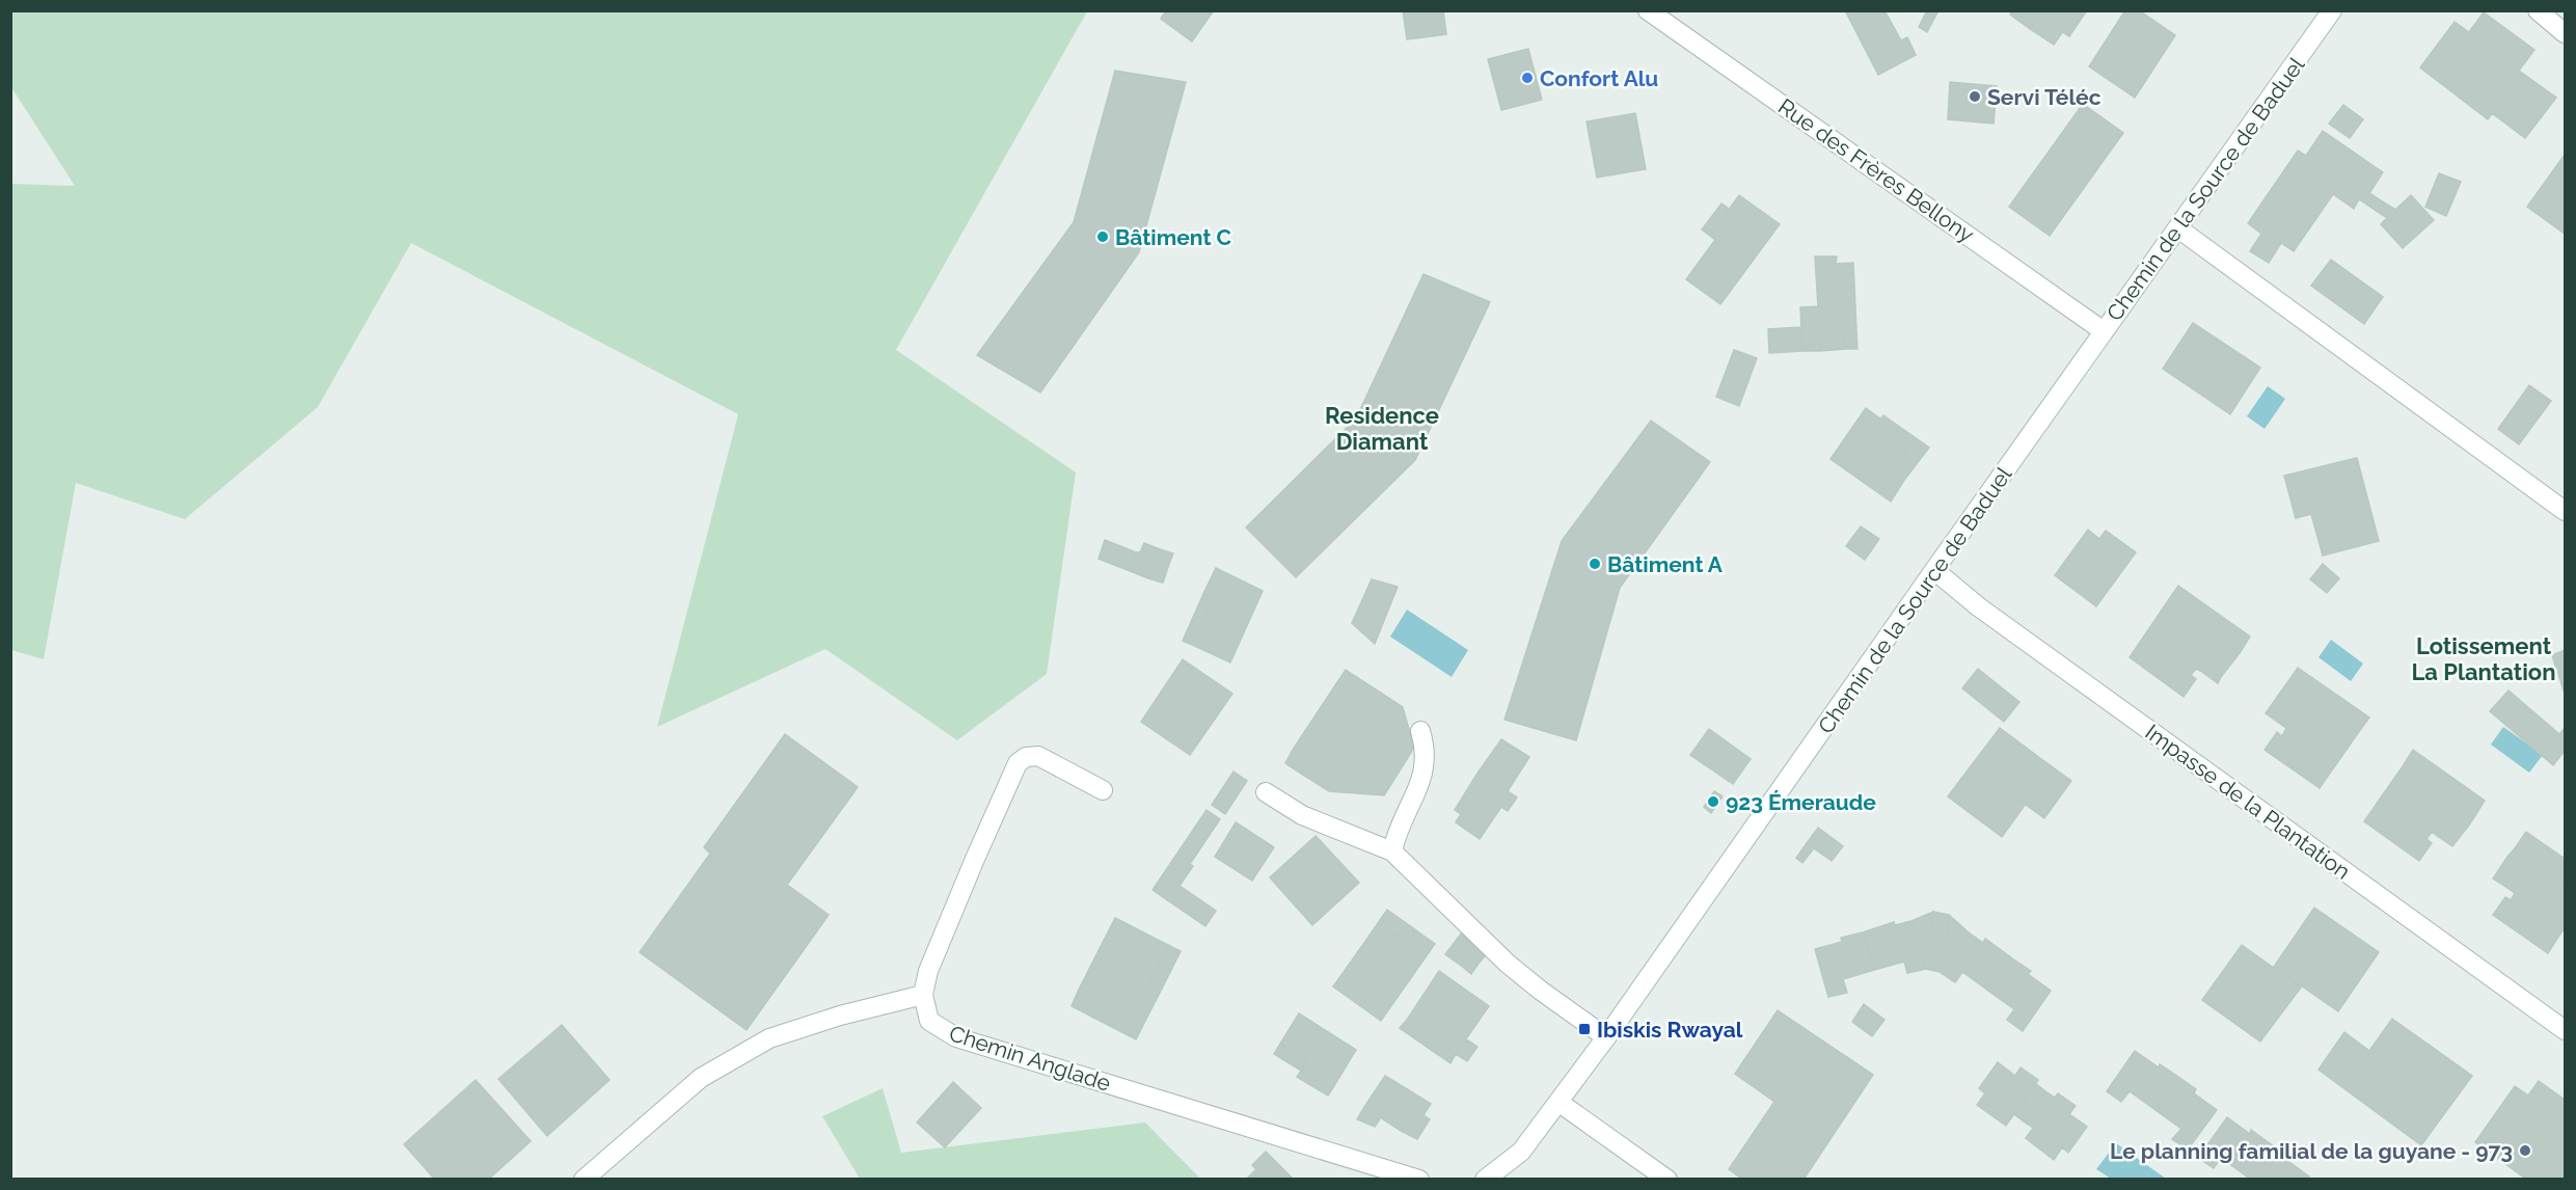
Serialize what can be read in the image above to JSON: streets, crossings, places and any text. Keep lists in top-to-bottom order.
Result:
{
  "streets": {
    "street": [
      "Rue des Frères Bellony",
      "Chemin de la Source de Baduel",
      "Impasse de la Plantation",
      "Chemin Anglade"
    ]
  },
  "crossings": [
    ["Rue des Frères Bellony", "Chemin de la Source de Baduel"],
    ["Chemin de la Source de Baduel", "Impasse de la Plantation"]
  ],
  "districts": ["Residence Diamant", "Lotissement La Plantation"],
  "places": {
    "other": [
      "Confort Alu",
      "Servi Téléc",
      "Bâtiment C",
      "Bâtiment A",
      "923 Émeraude",
      "Le planning familial de la guyane - 973"
    ],
    "transit": ["Ibiskis Rwayal"]
  }
}
